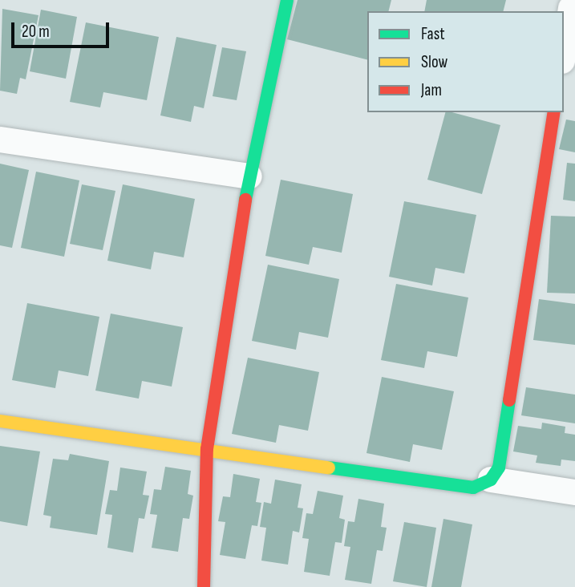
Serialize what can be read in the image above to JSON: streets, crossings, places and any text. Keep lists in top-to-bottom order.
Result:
{
  "legend": ["Fast", "Slow", "Jam"],
  "scale_bar": "20 m"
}
